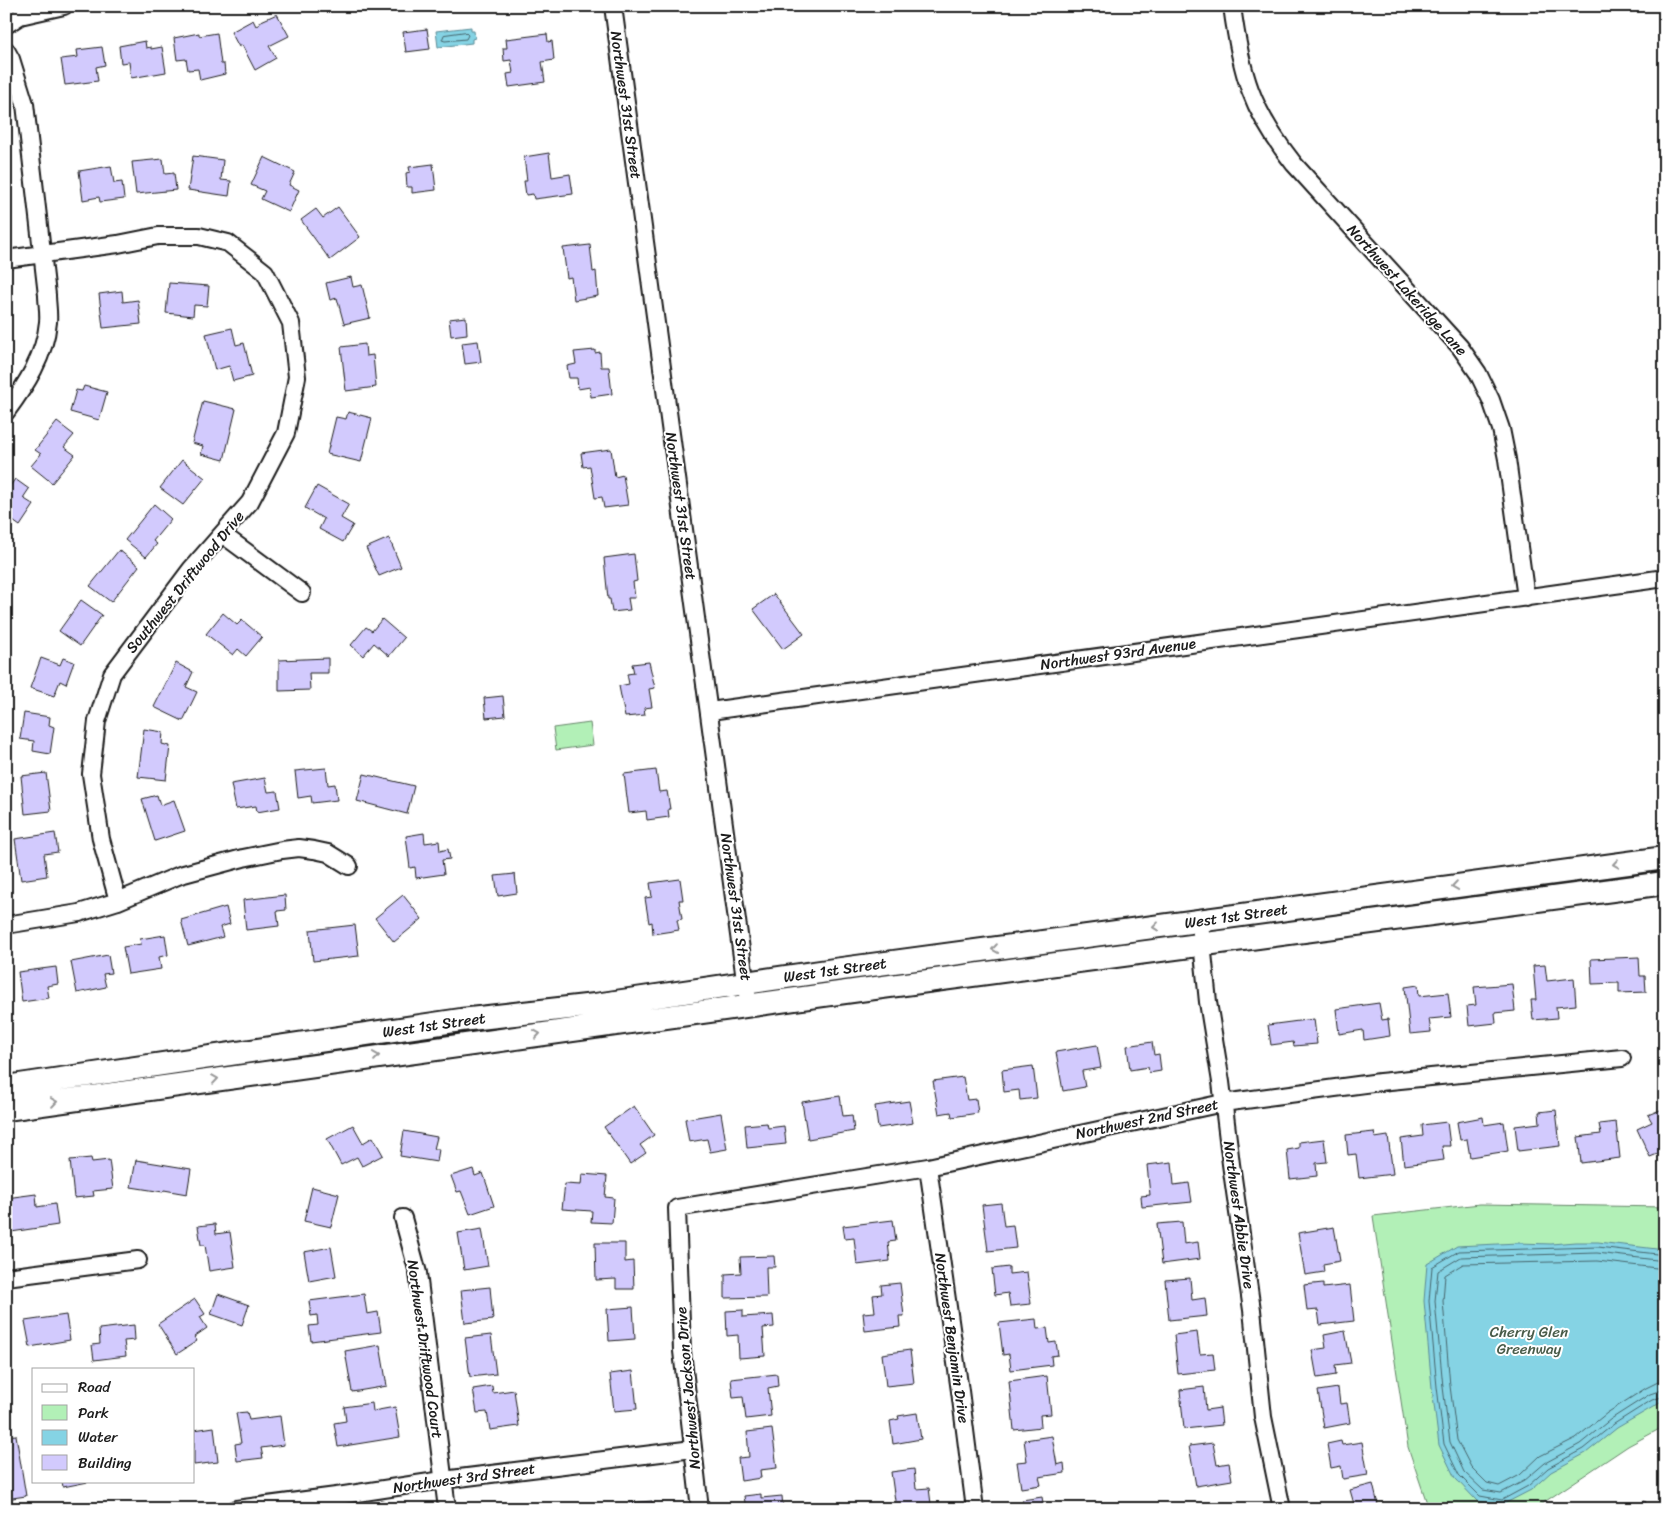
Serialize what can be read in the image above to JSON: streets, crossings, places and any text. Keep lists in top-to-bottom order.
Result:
{
  "streets": {
    "main road": ["West 1st Street"],
    "street": [
      "Northwest 31st Street",
      "Northwest Lakeridge Lane",
      "Southwest Driftwood Drive",
      "Northwest 93rd Avenue",
      "Northwest 2nd Street",
      "Northwest Abbie Drive",
      "Northwest Benjamin Drive",
      "Northwest Driftwood Court",
      "Northwest Jackson Drive",
      "Northwest 3rd Street"
    ]
  },
  "crossings": [
    ["Northwest 31st Street", "Northwest 93rd Avenue"],
    ["Northwest 31st Street", "West 1st Street"],
    ["Northwest Lakeridge Lane", "Northwest 93rd Avenue"],
    ["West 1st Street", "Northwest Abbie Drive"],
    ["Northwest 2nd Street", "Northwest Abbie Drive"],
    ["Northwest 2nd Street", "Northwest Benjamin Drive"],
    ["Northwest 2nd Street", "Northwest Jackson Drive"],
    ["Northwest Driftwood Court", "Northwest 3rd Street"],
    ["Northwest Jackson Drive", "Northwest 3rd Street"]
  ],
  "parks": ["Cherry Glen Greenway"],
  "legend": [
    "Road",
    "Park",
    "Water",
    "Building"
  ]
}
